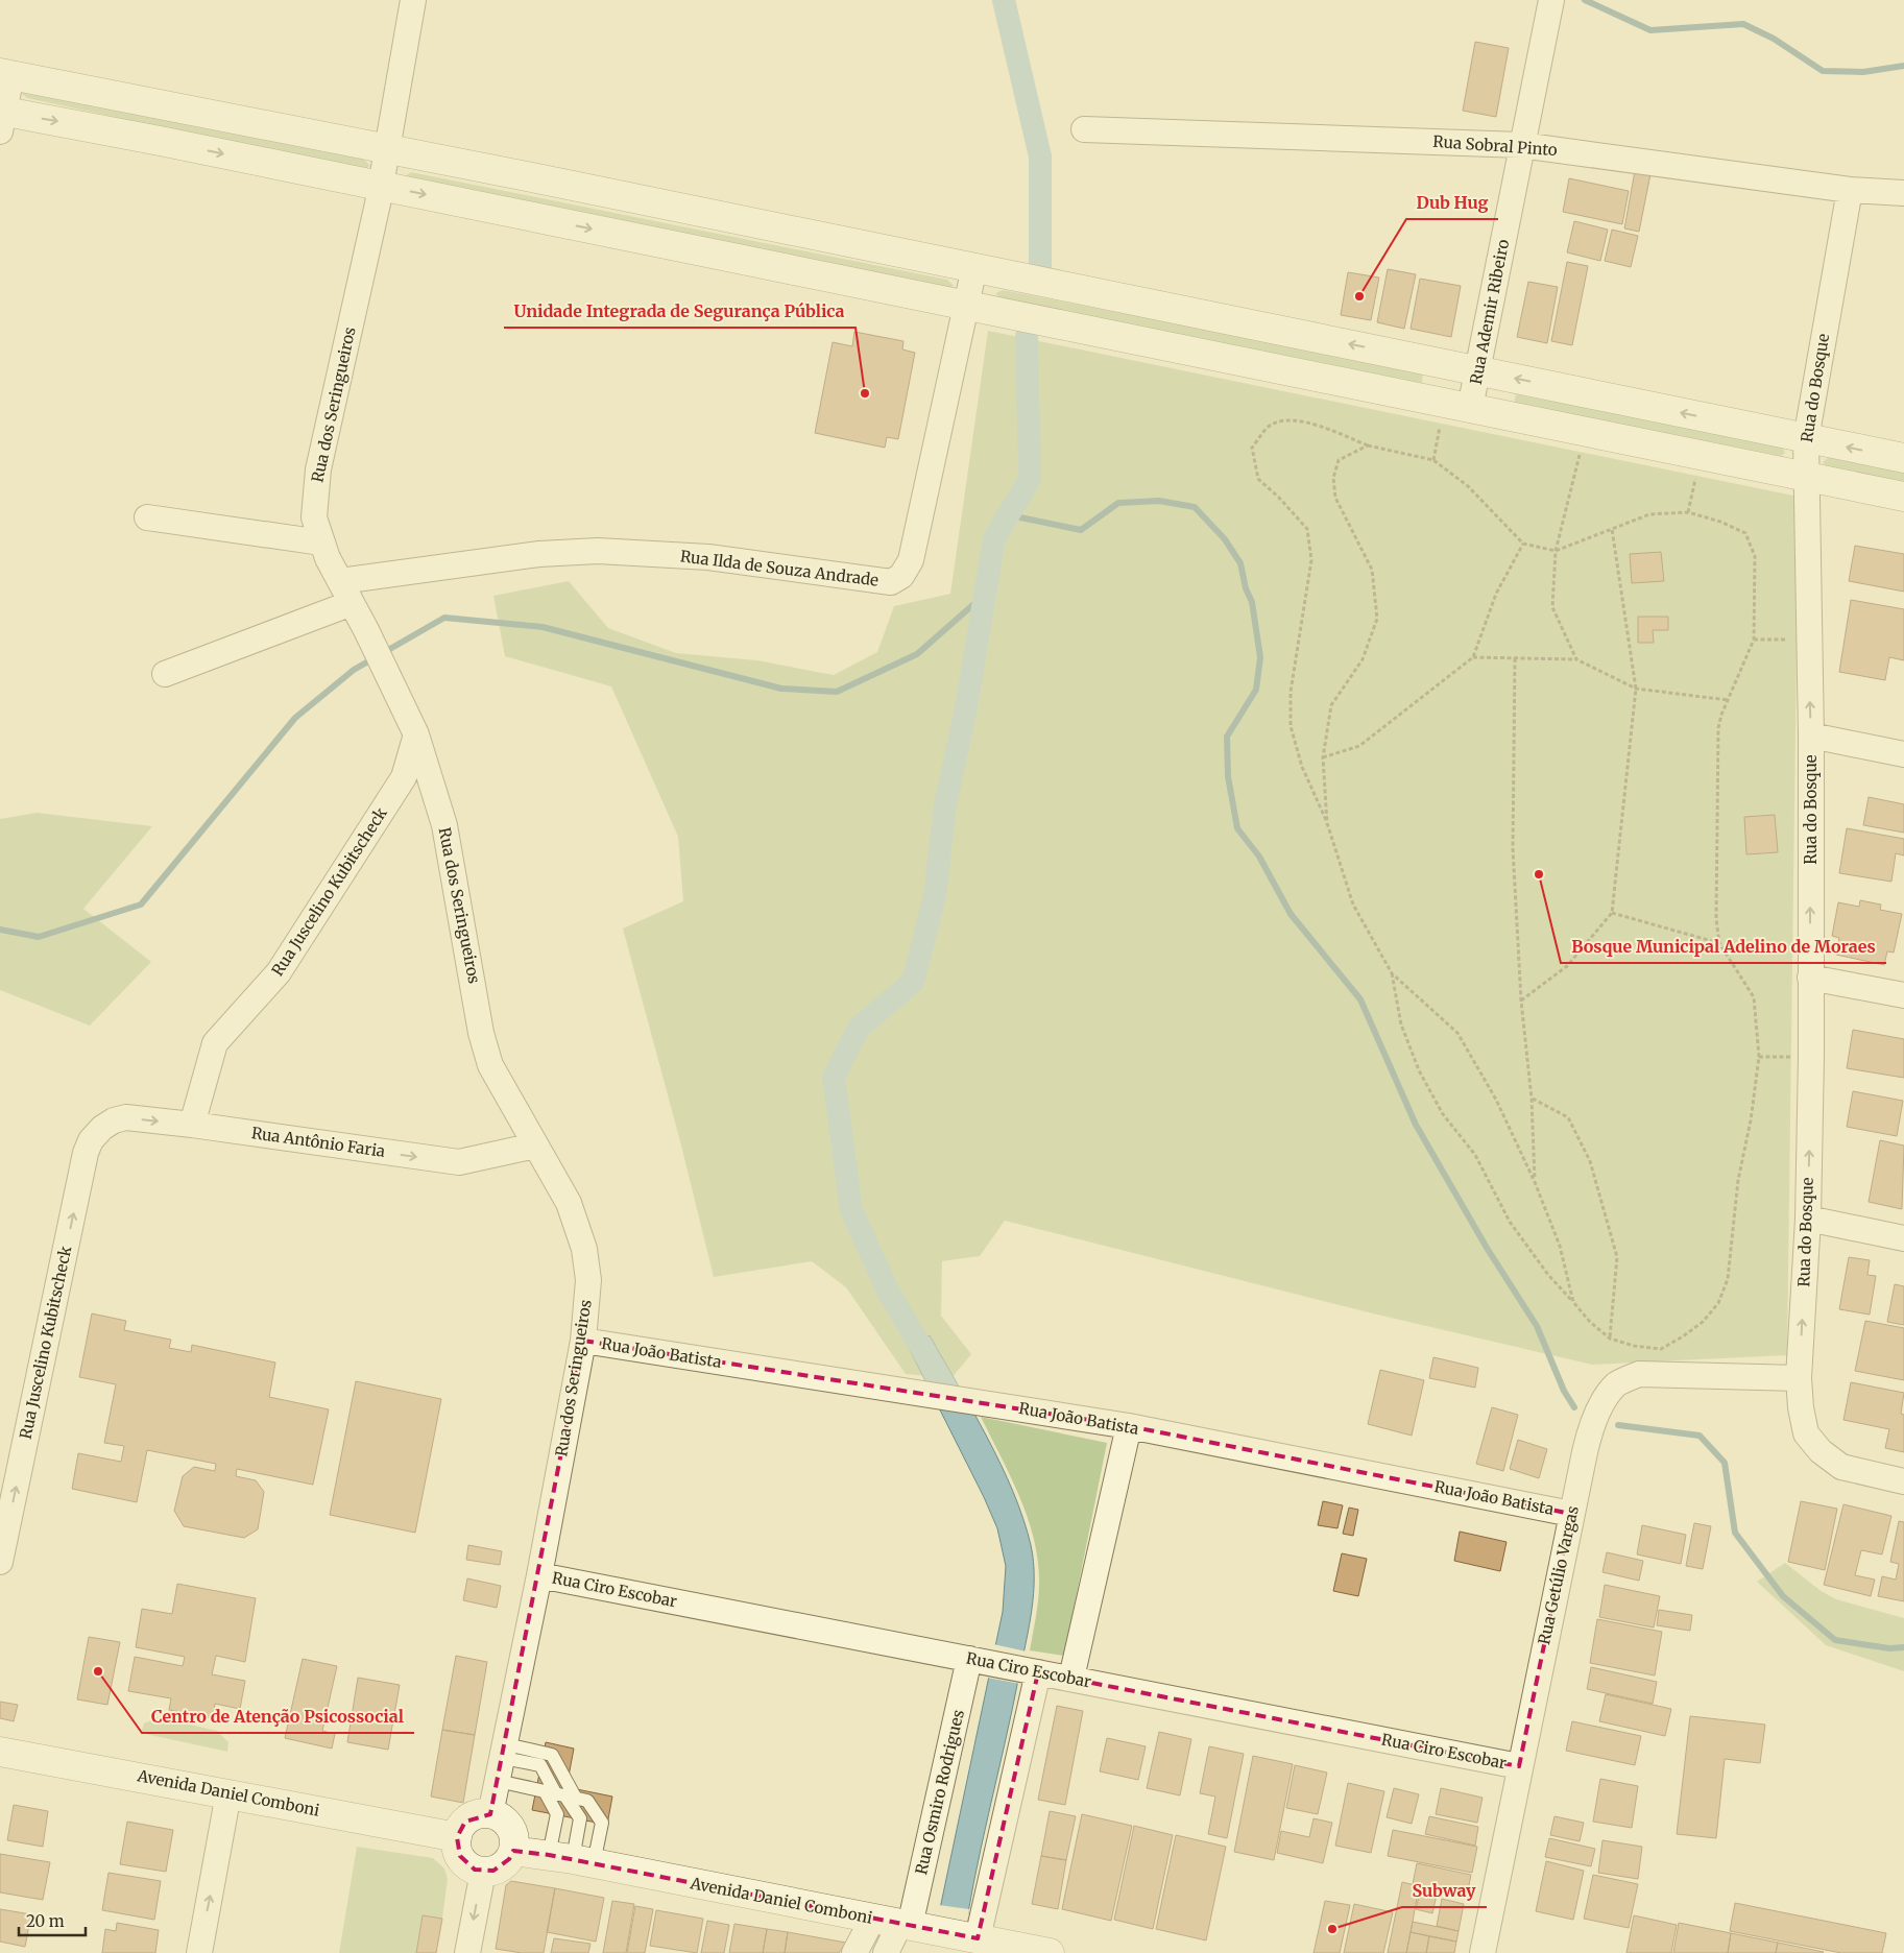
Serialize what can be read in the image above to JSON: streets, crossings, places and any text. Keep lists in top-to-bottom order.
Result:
{
  "streets": {
    "street": [
      "Rua Sobral Pinto",
      "Rua Ademir Ribeiro",
      "Rua do Bosque",
      "Rua dos Seringueiros",
      "Rua Ilda de Souza Andrade",
      "Rua Juscelino Kubitscheck",
      "Rua Antônio Faria",
      "Rua João Batista",
      "Rua Getúlio Vargas",
      "Rua Ciro Escobar",
      "Rua Osmiro Rodrigues",
      "Avenida Daniel Comboni"
    ]
  },
  "crossings": [
    ["Rua Sobral Pinto", "Rua Ademir Ribeiro"],
    ["Rua Sobral Pinto", "Rua do Bosque"],
    ["Rua do Bosque", "Rua Getúlio Vargas"],
    ["Rua dos Seringueiros", "Rua Ilda de Souza Andrade"],
    ["Rua dos Seringueiros", "Rua Juscelino Kubitscheck"],
    ["Rua dos Seringueiros", "Rua Antônio Faria"],
    ["Rua dos Seringueiros", "Rua João Batista"],
    ["Rua dos Seringueiros", "Rua Ciro Escobar"],
    ["Rua dos Seringueiros", "Avenida Daniel Comboni"],
    ["Rua Juscelino Kubitscheck", "Rua Antônio Faria"],
    ["Rua João Batista", "Rua Getúlio Vargas"],
    ["Rua Getúlio Vargas", "Rua Ciro Escobar"],
    ["Rua Ciro Escobar", "Rua Osmiro Rodrigues"],
    ["Rua Osmiro Rodrigues", "Avenida Daniel Comboni"]
  ],
  "one_way": ["Rua do Bosque", "Rua Juscelino Kubitscheck", "Rua Antônio Faria"],
  "places": [
    "Dub Hug",
    "Unidade Integrada de Segurança Pública",
    "Bosque Municipal Adelino de Moraes",
    "Centro de Atenção Psicossocial",
    "Subway"
  ],
  "scale_bar": "20 m"
}
